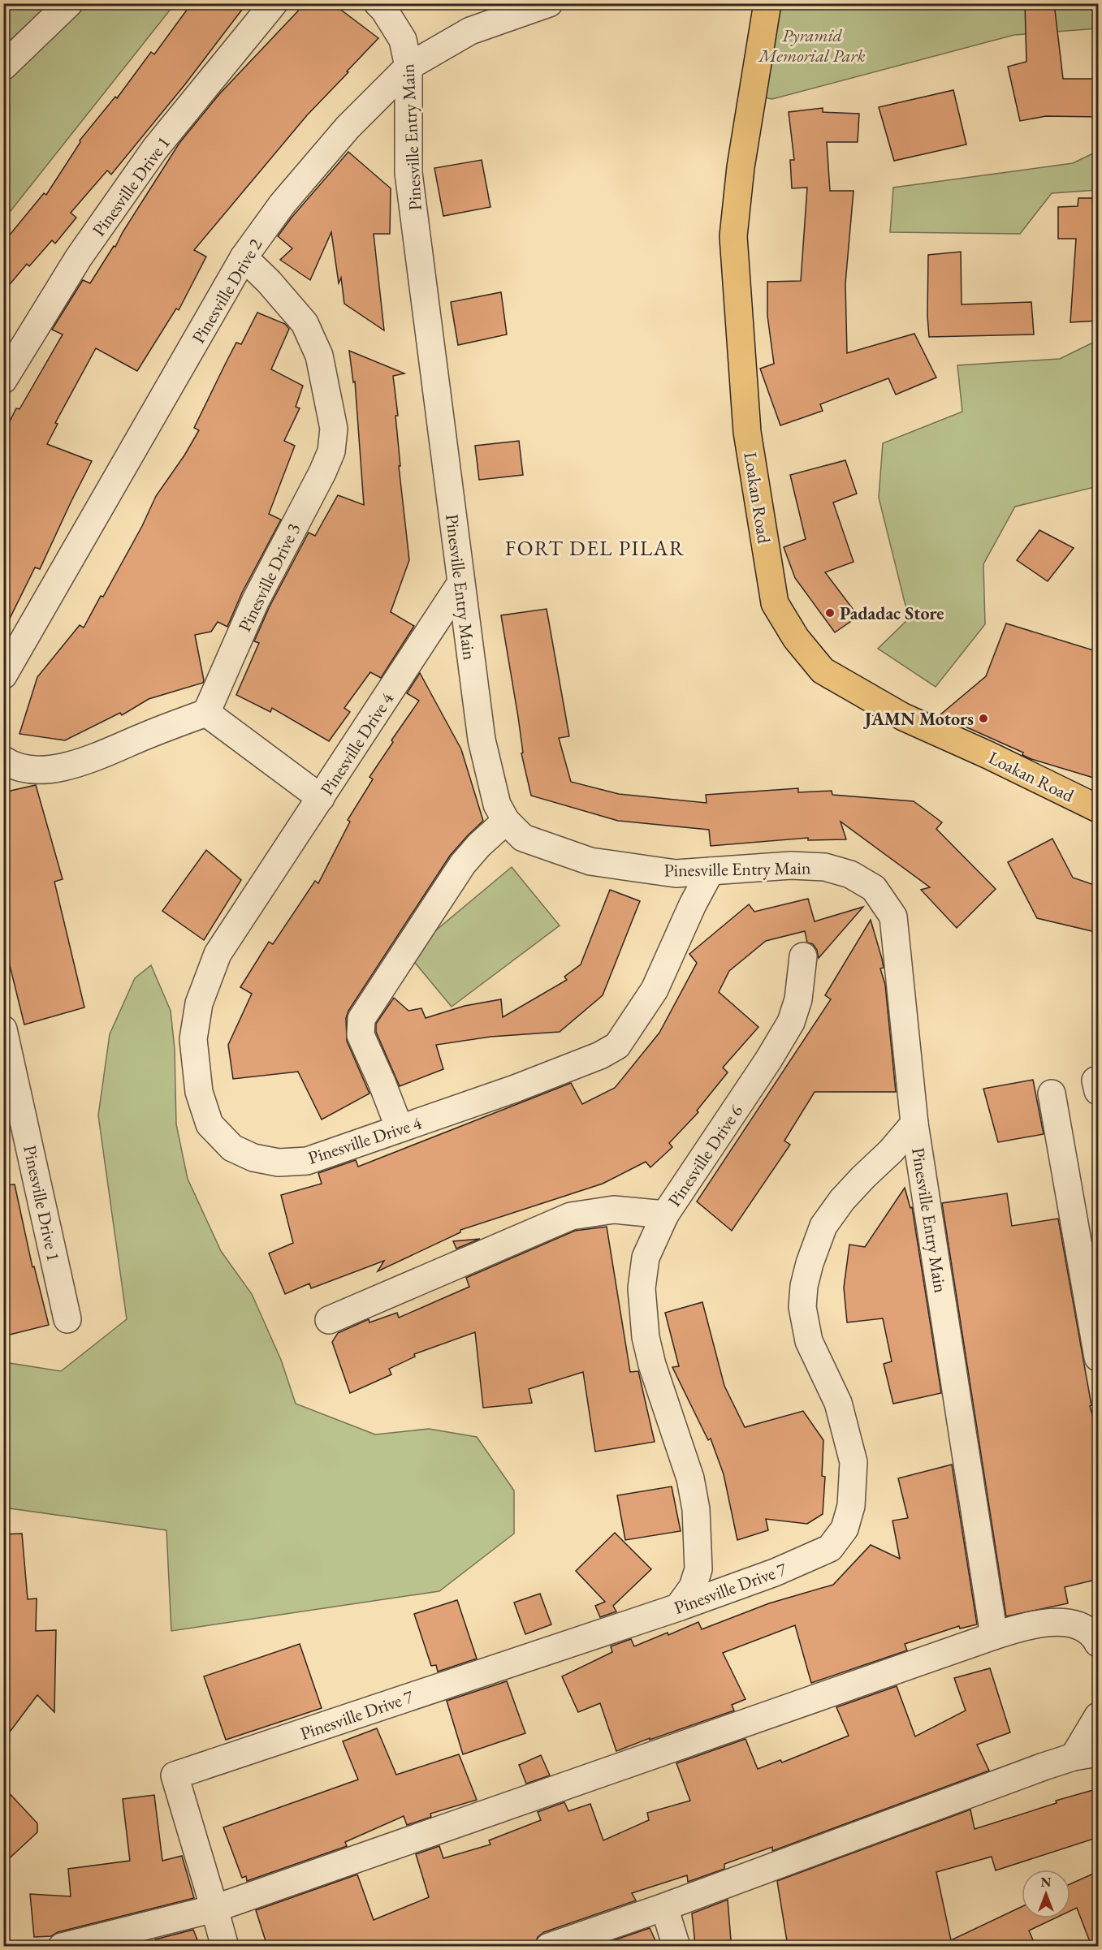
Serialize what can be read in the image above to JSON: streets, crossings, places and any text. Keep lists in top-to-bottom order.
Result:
{
  "streets": {
    "main road": ["Loakan Road"],
    "street": [
      "Pinesville Entry Main",
      "Pinesville Drive 1",
      "Pinesville Drive 2",
      "Pinesville Drive 3",
      "Pinesville Drive 4",
      "Pinesville Drive 6",
      "Pinesville Drive 7"
    ]
  },
  "crossings": [
    ["Pinesville Entry Main", "Pinesville Drive 2"],
    ["Pinesville Entry Main", "Pinesville Drive 4"],
    ["Pinesville Entry Main", "Pinesville Drive 7"],
    ["Pinesville Drive 2", "Pinesville Drive 3"]
  ],
  "districts": ["FORT DEL PILAR"],
  "parks": ["Pyramid Memorial Park"],
  "places": ["Padadac Store", "JAMN Motors"],
  "north": "top"
}
